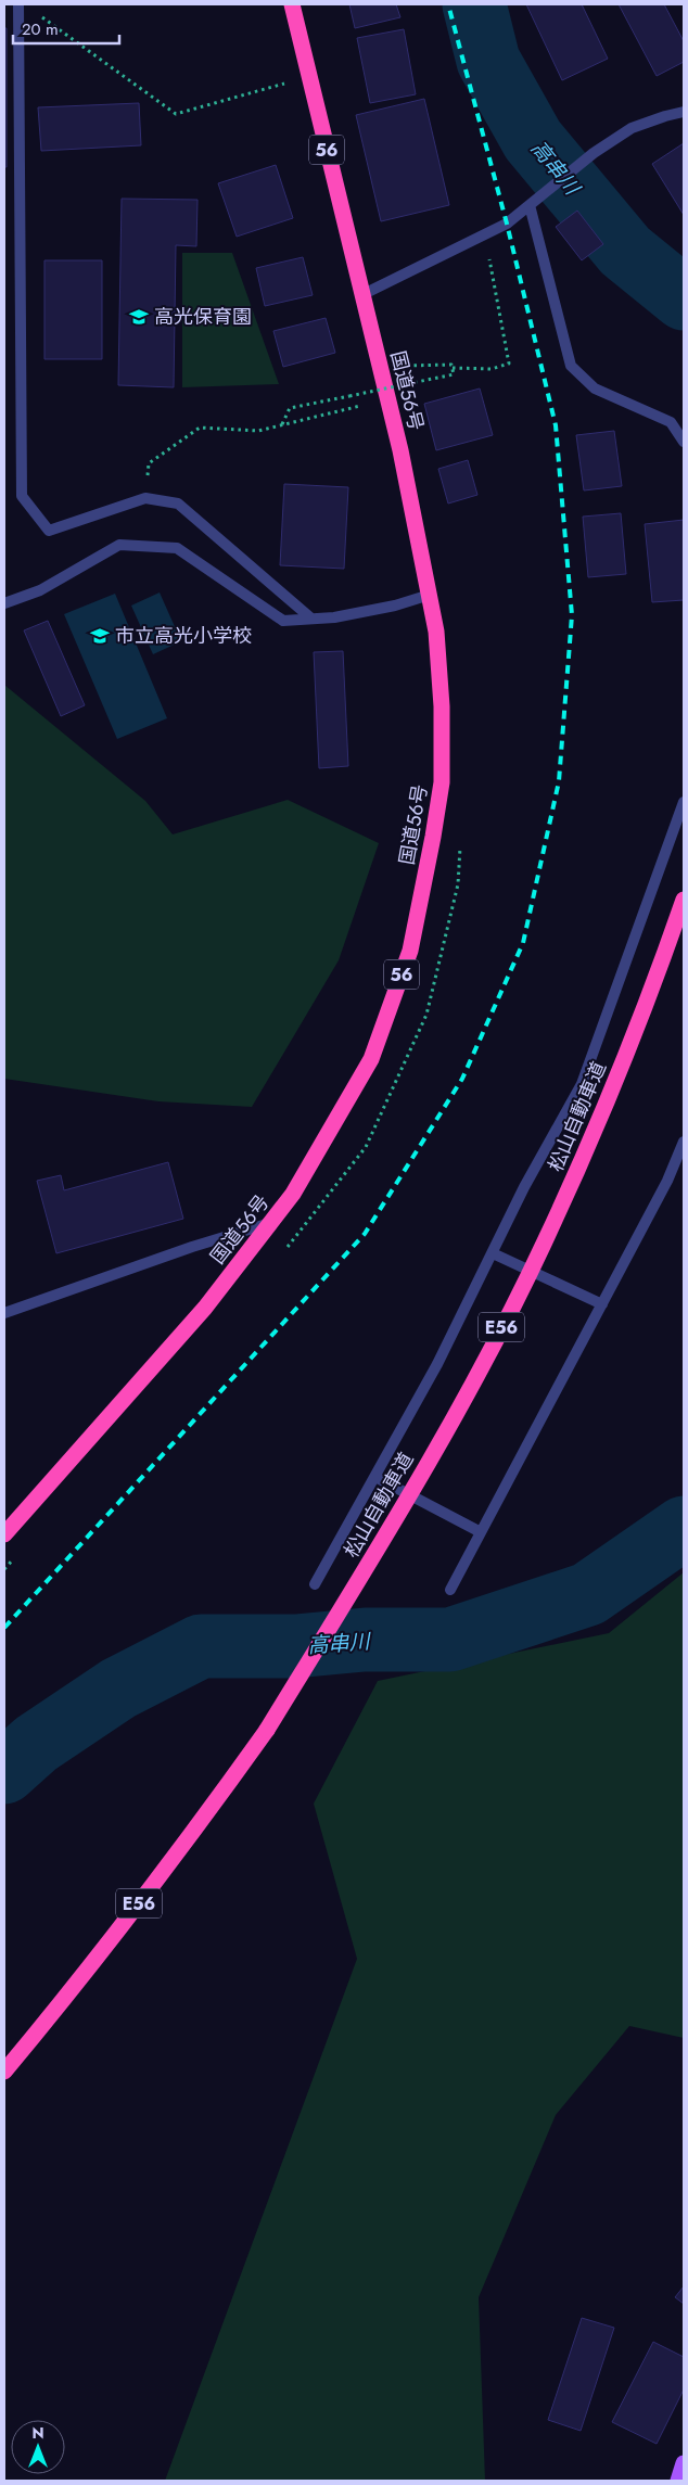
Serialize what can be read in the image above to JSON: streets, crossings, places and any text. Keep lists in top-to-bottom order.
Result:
{
  "streets": {
    "highway": [
      "56",
      "国道56号",
      "松山自動車道",
      "E56"
    ]
  },
  "water": ["高串川"],
  "places": {
    "school or university": ["高光保育園", "市立高光小学校"]
  },
  "scale_bar": "20 m",
  "north": "top"
}
